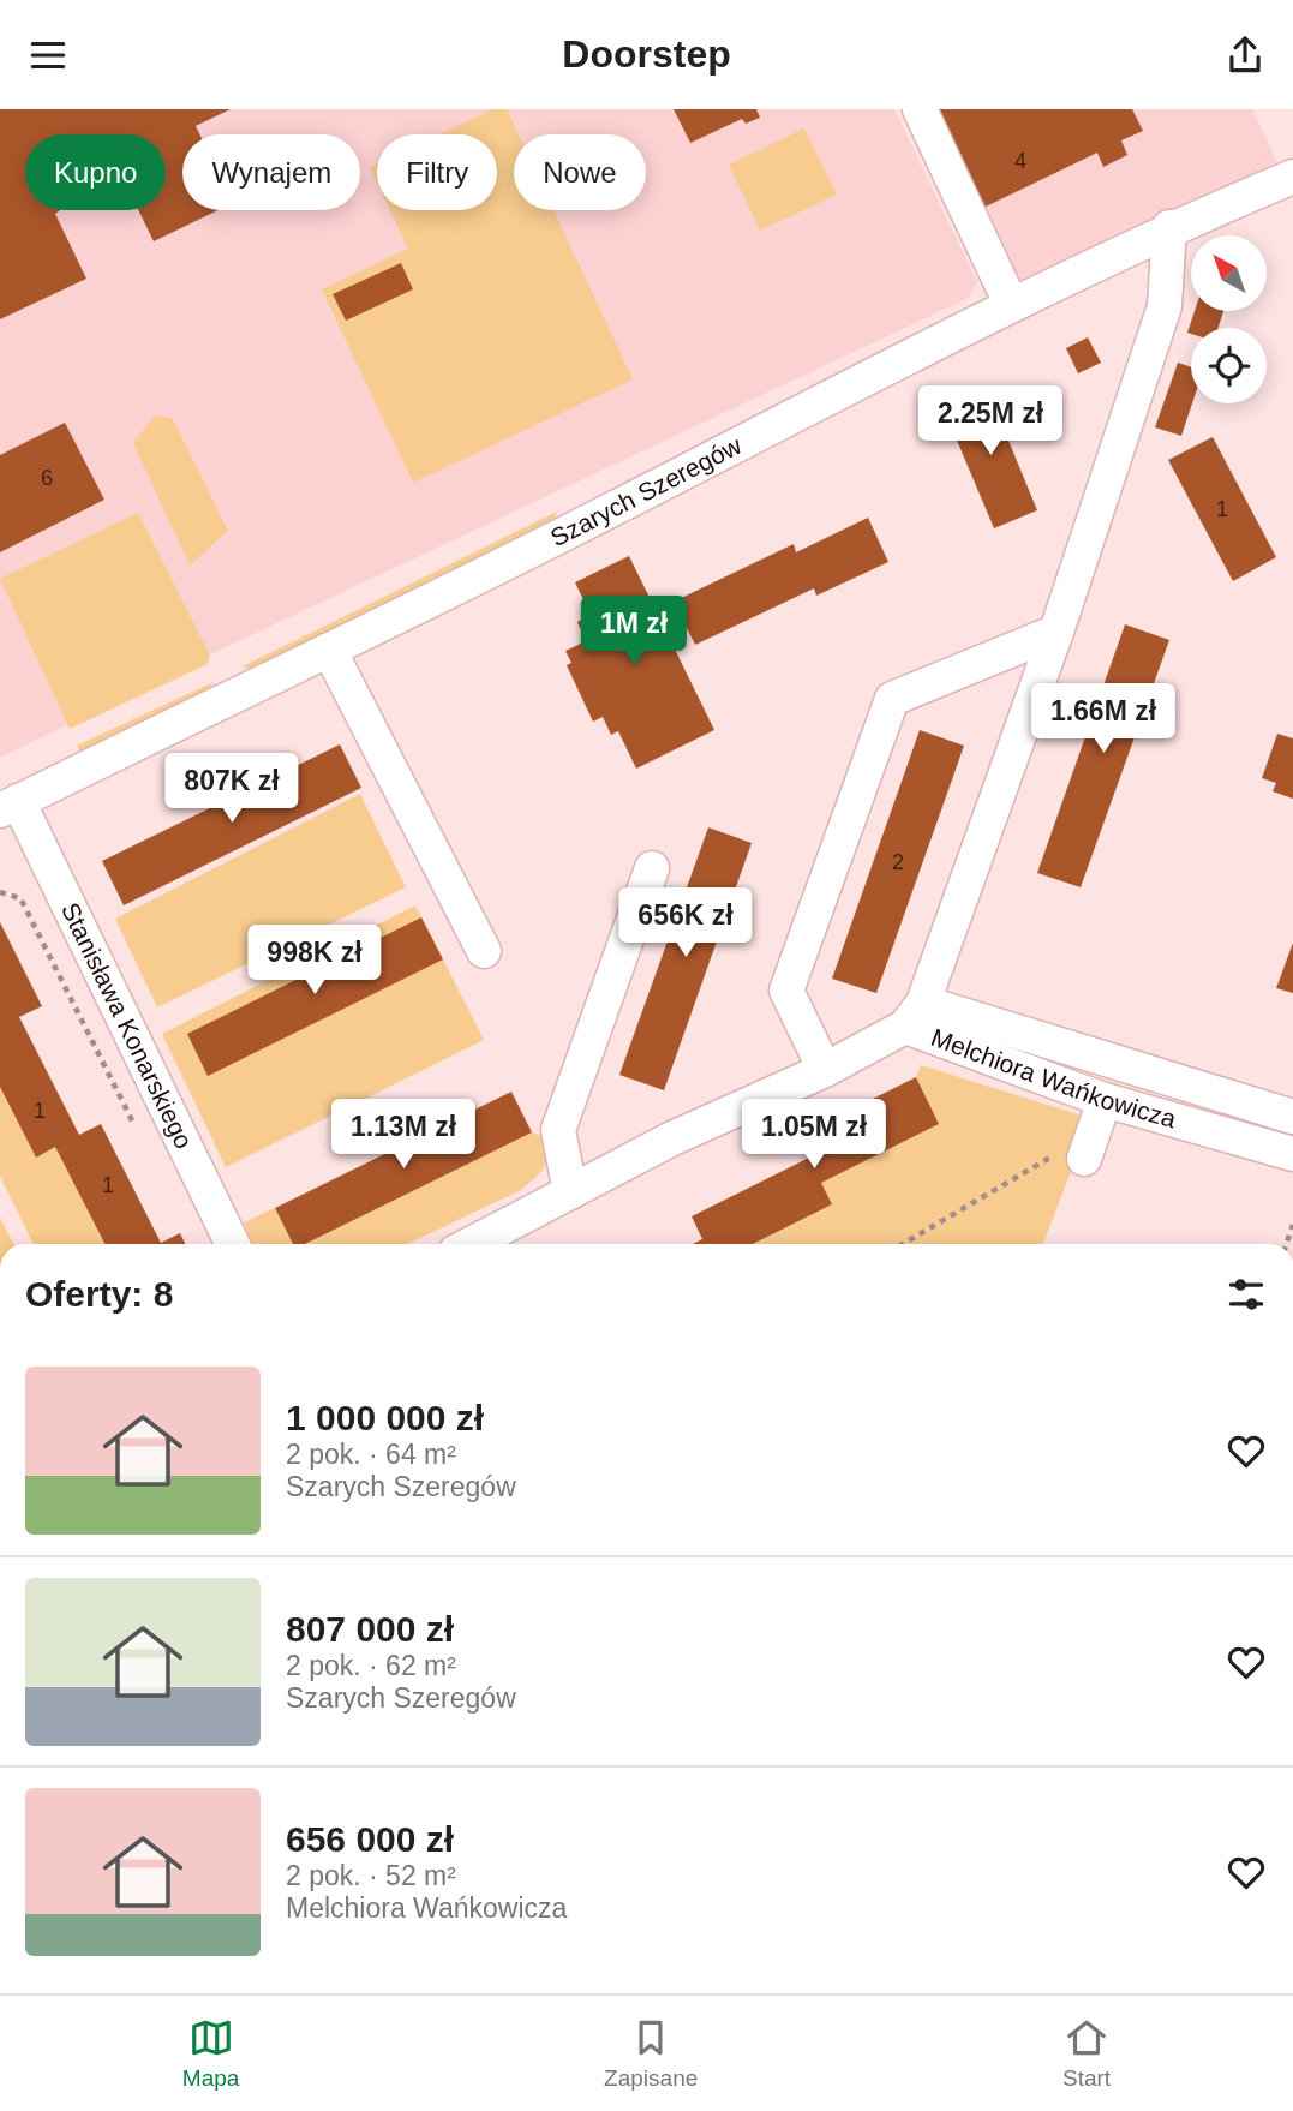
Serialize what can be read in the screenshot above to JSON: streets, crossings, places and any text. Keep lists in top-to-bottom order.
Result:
{
  "streets": {
    "street": ["Szarych Szeregów", "Stanisława Konarskiego", "Melchiora Wańkowicza"]
  },
  "crossings": [
    ["Szarych Szeregów", "Stanisława Konarskiego"]
  ],
  "house_numbers": [
    "4",
    "6",
    "1",
    "2",
    "1",
    "1"
  ],
  "north": "top left",
  "page": {
    "header": "Doorstep",
    "chip": [
      "Kupno",
      "Wynajem",
      "Filtry",
      "Nowe"
    ],
    "price": [
      "2.25M zł",
      "1M zł",
      "1.66M zł",
      "807K zł",
      "656K zł",
      "998K zł",
      "1.13M zł",
      "1.05M zł"
    ],
    "heading": "Oferty: 8",
    "list": [
      {
        "name": "1 000 000 zł",
        "note": "2 pok. · 64 m² · Szarych Szeregów"
      },
      {
        "name": "807 000 zł",
        "note": "2 pok. · 62 m² · Szarych Szeregów"
      },
      {
        "name": "656 000 zł",
        "note": "2 pok. · 52 m² · Melchiora Wańkowicza"
      }
    ],
    "tabs": ["Mapa", "Zapisane", "Start"]
  }
}
